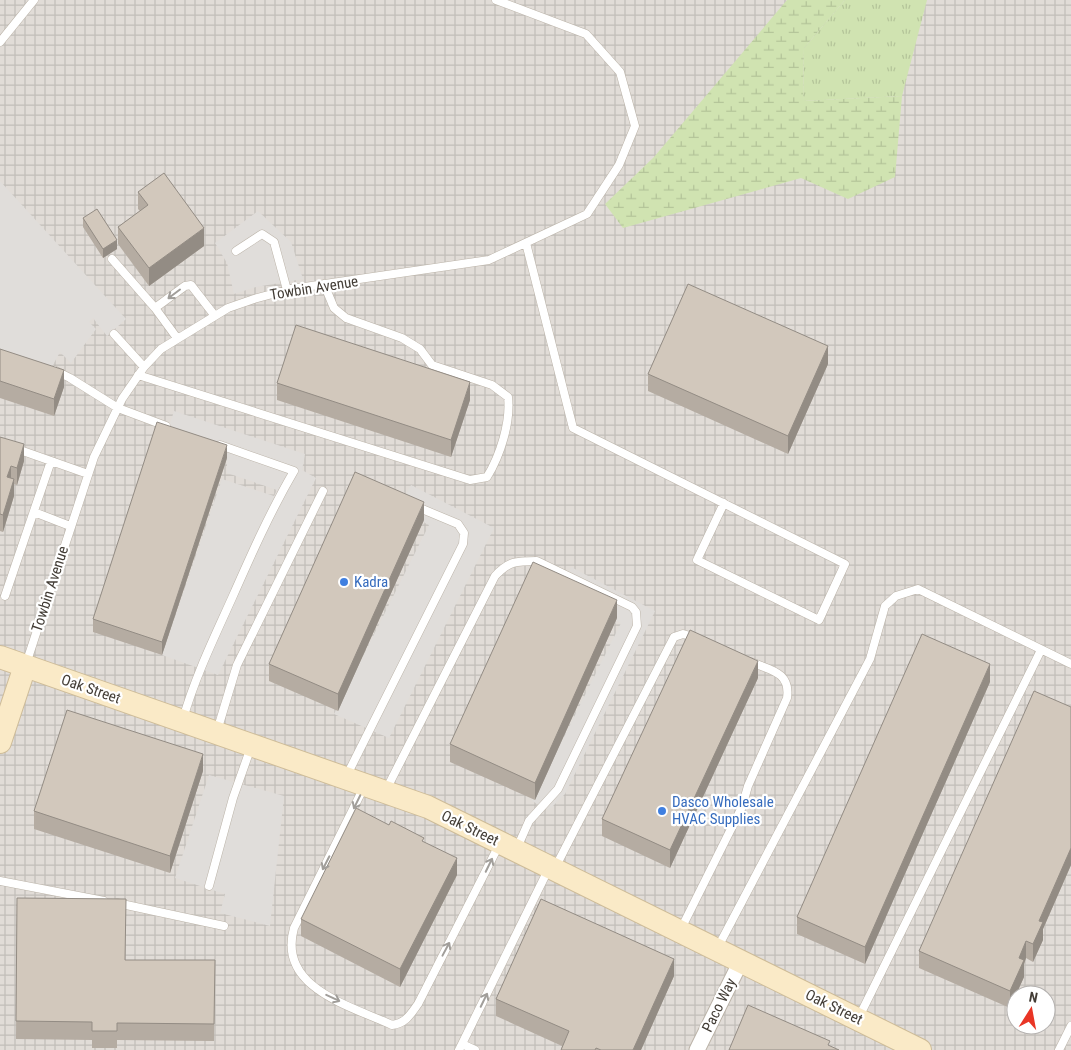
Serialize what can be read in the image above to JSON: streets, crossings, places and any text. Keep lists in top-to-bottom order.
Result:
{
  "streets": {
    "street": ["Towbin Avenue", "Oak Street", "Paco Way"]
  },
  "crossings": [
    ["Towbin Avenue", "Oak Street"],
    ["Oak Street", "Paco Way"]
  ],
  "places": ["Kadra", "Dasco Wholesale HVAC Supplies"],
  "north": "top"
}
